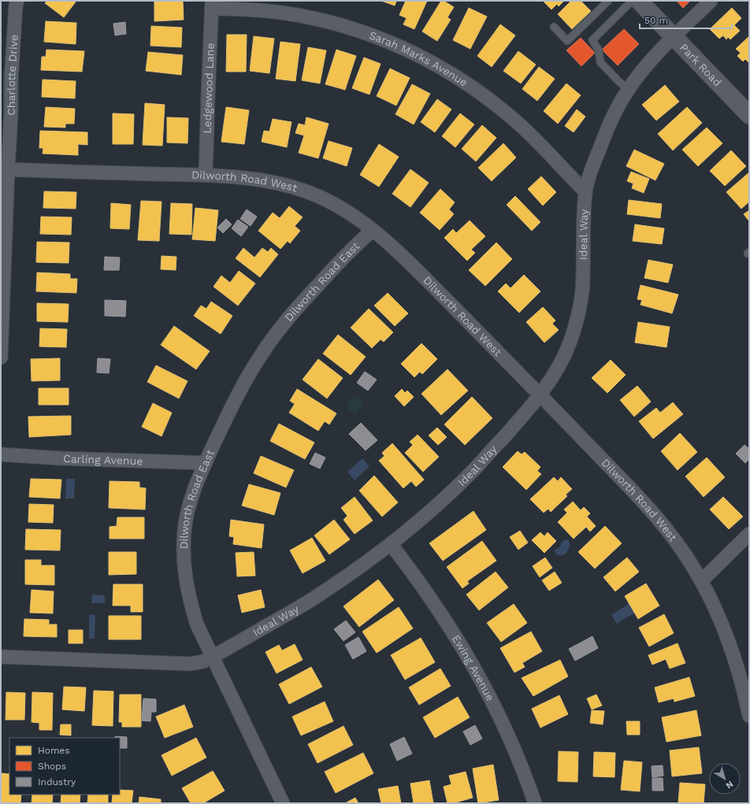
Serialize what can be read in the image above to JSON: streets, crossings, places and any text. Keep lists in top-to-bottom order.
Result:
{
  "streets": {
    "street": [
      "Sarah Marks Avenue",
      "Park Road",
      "Charlotte Drive",
      "Ledgewood Lane",
      "Dilworth Road West",
      "Ideal Way",
      "Dilworth Road East",
      "Carling Avenue",
      "Ewing Avenue"
    ]
  },
  "crossings": [
    ["Sarah Marks Avenue", "Ledgewood Lane"],
    ["Sarah Marks Avenue", "Ideal Way"],
    ["Park Road", "Ideal Way"],
    ["Charlotte Drive", "Dilworth Road West"],
    ["Ledgewood Lane", "Dilworth Road West"],
    ["Dilworth Road West", "Ideal Way"],
    ["Dilworth Road West", "Dilworth Road East"],
    ["Ideal Way", "Dilworth Road East"],
    ["Ideal Way", "Ewing Avenue"],
    ["Dilworth Road East", "Carling Avenue"]
  ],
  "legend": ["Homes", "Shops", "Industry"],
  "scale_bar": "50 m",
  "north": "bottom right"
}
